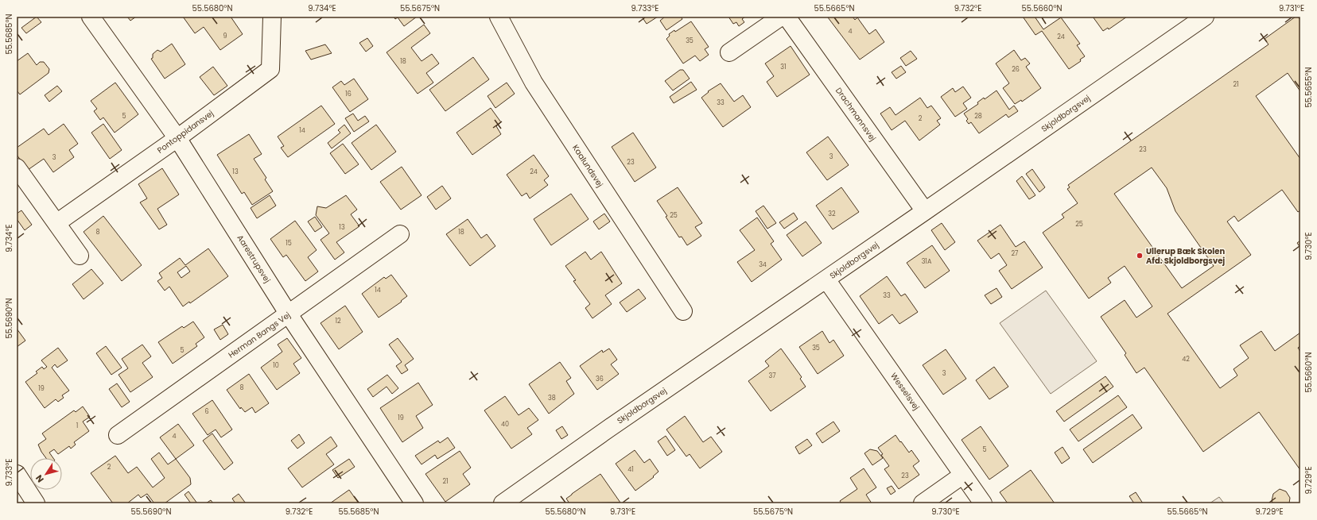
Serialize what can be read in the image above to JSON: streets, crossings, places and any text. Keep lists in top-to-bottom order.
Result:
{
  "streets": {
    "street": [
      "Skjoldborgsvej",
      "Drachmannsvej",
      "Pontoppidansvej",
      "Kaalundsvej",
      "Aarestrupsvej",
      "Herman Bangs Vej",
      "Wesselsvej"
    ]
  },
  "crossings": [
    ["Skjoldborgsvej", "Drachmannsvej"],
    ["Skjoldborgsvej", "Wesselsvej"],
    ["Pontoppidansvej", "Aarestrupsvej"],
    ["Aarestrupsvej", "Herman Bangs Vej"]
  ],
  "places": ["Ullerup Bæk Skolen Afd. Skjoldborgsvej"],
  "house_numbers": [
    "4",
    "9",
    "24",
    "35",
    "18",
    "31",
    "26",
    "21",
    "16",
    "33",
    "5",
    "28",
    "2",
    "14",
    "23",
    "3",
    "3",
    "23",
    "13",
    "24",
    "32",
    "25",
    "25",
    "13",
    "8",
    "18",
    "15",
    "27",
    "31A",
    "34",
    "14",
    "33",
    "12",
    "35",
    "5",
    "42",
    "10",
    "3",
    "37",
    "36",
    "8",
    "19",
    "38",
    "6",
    "19",
    "40",
    "1",
    "4",
    "5",
    "2",
    "41",
    "23",
    "21"
  ],
  "north": "bottom left",
  "coordinates": [
    "55.5680°N",
    "9.734°E",
    "55.5675°N",
    "9.733°E",
    "55.5665°N",
    "9.732°E",
    "55.5660°N",
    "9.731°E",
    "55.5685°N",
    "55.5655°N",
    "9.730°E",
    "55.5690°N",
    "9.729°E"
  ]
}
